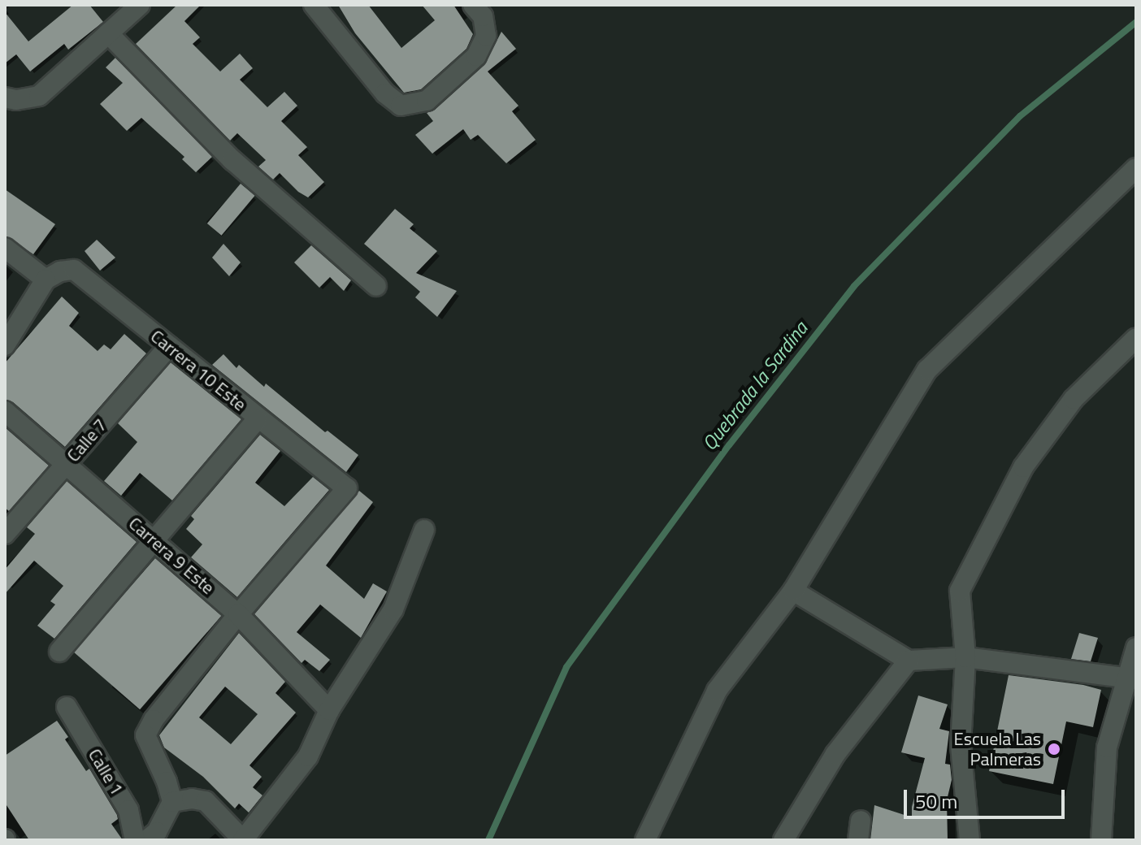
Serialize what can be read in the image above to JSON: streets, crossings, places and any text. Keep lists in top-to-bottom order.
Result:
{
  "streets": {
    "street": [
      "Carrera 10 Este",
      "Calle 7",
      "Carrera 9 Este",
      "Calle 1"
    ]
  },
  "crossings": [
    ["Carrera 10 Este", "Calle 7"],
    ["Carrera 10 Este", "Carrera 9 Este"],
    ["Calle 7", "Carrera 9 Este"]
  ],
  "water": ["Quebrada la Sardina"],
  "places": ["Escuela Las Palmeras"],
  "scale_bar": "50 m"
}
